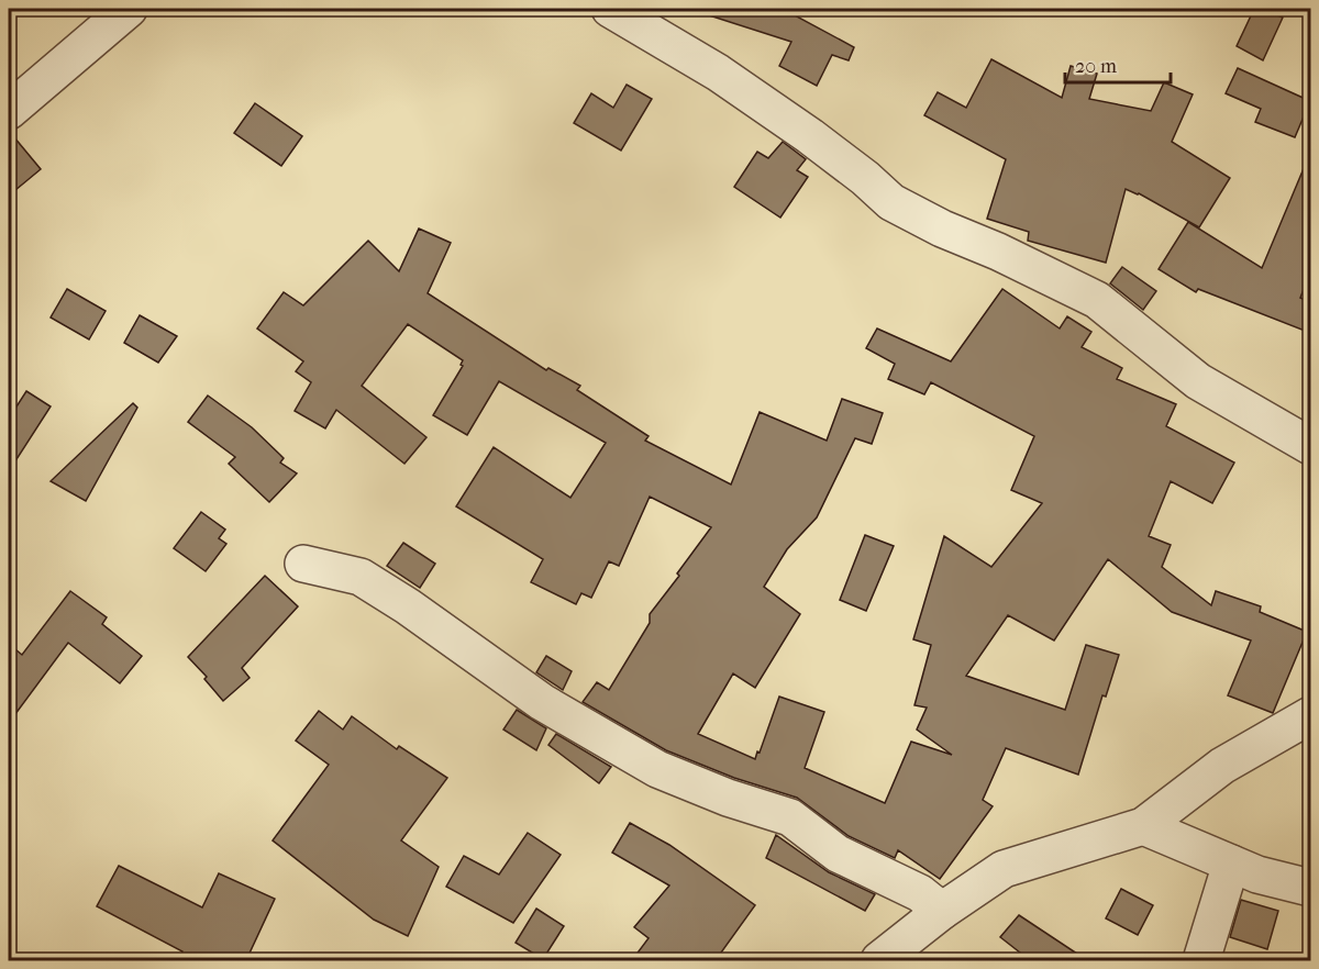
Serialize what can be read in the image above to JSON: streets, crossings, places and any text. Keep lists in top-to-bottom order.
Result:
{
  "scale_bar": "20 m"
}
